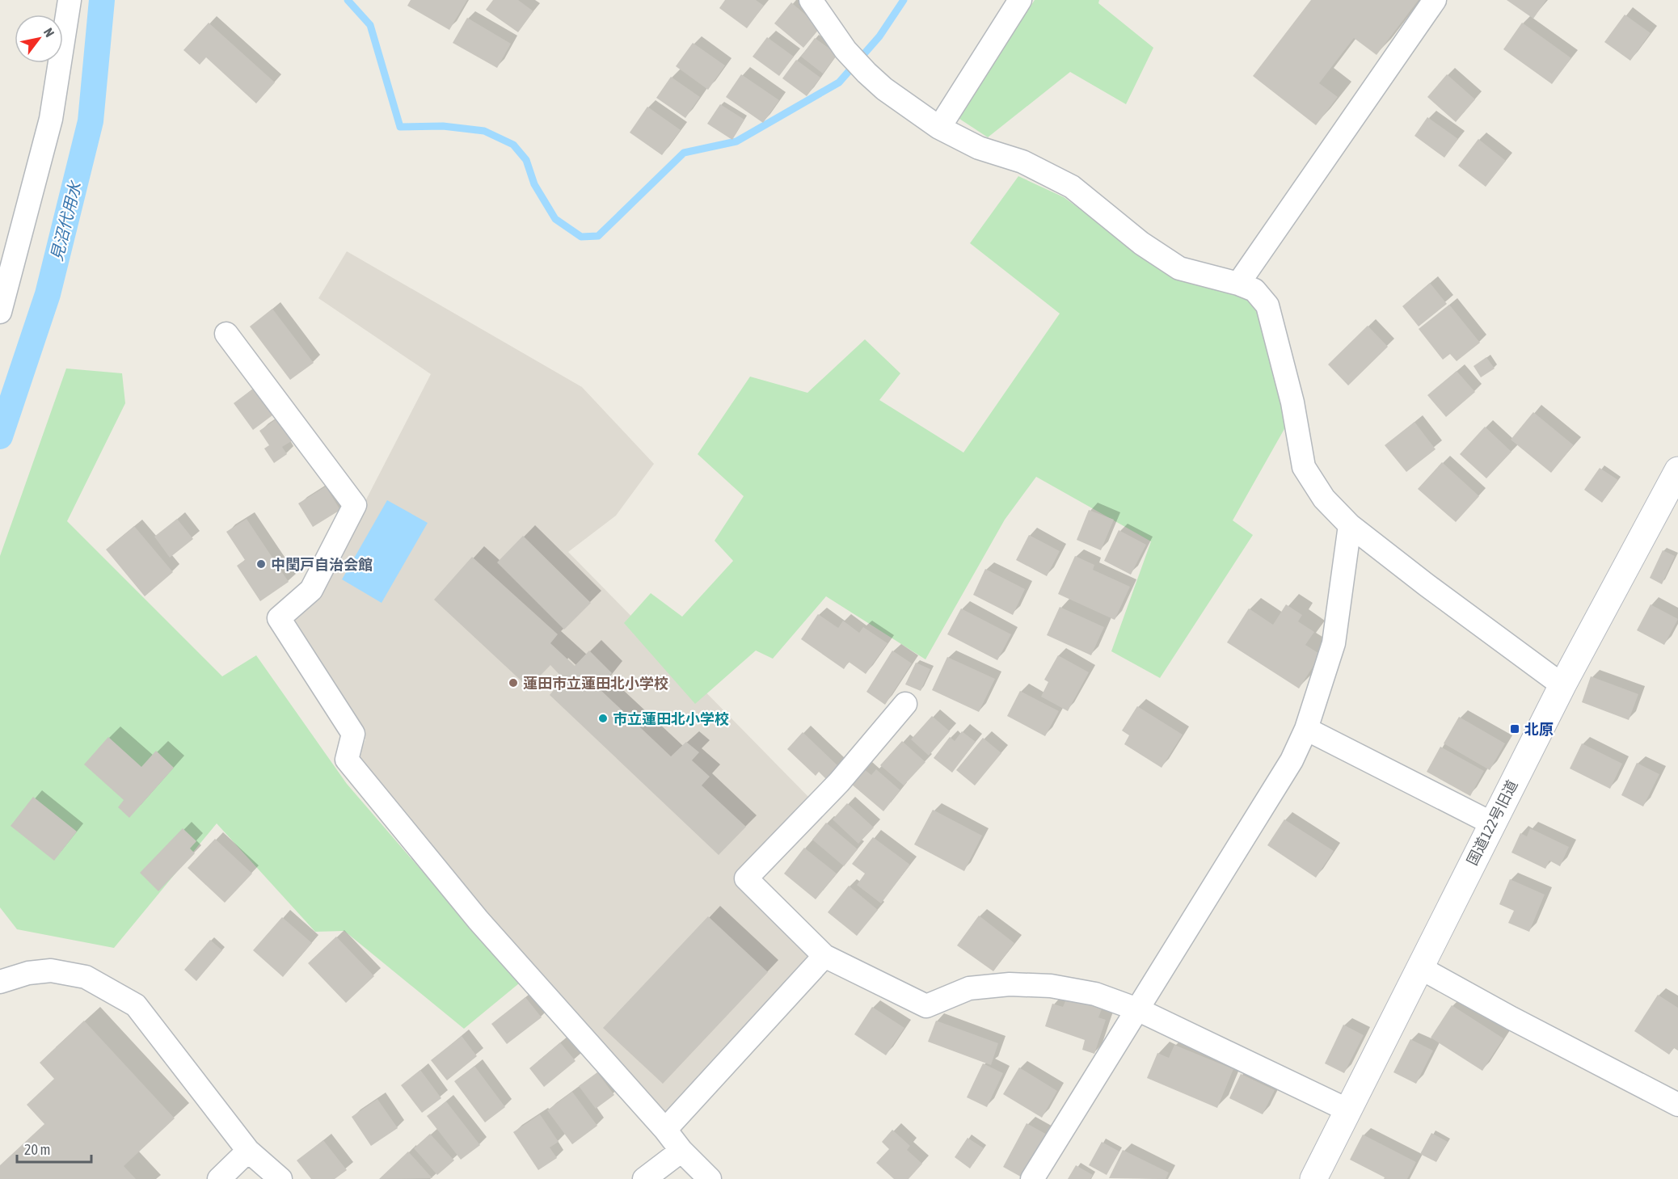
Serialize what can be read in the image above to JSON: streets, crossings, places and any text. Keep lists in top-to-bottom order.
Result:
{
  "streets": {
    "street": ["国道122号旧道"]
  },
  "water": ["見沼代用水"],
  "places": {
    "other": ["中閏戸自治会館", "蓮田市立蓮田北小学校", "市立蓮田北小学校"],
    "transit": ["北原"]
  },
  "scale_bar": "20 m",
  "north": "top right"
}
